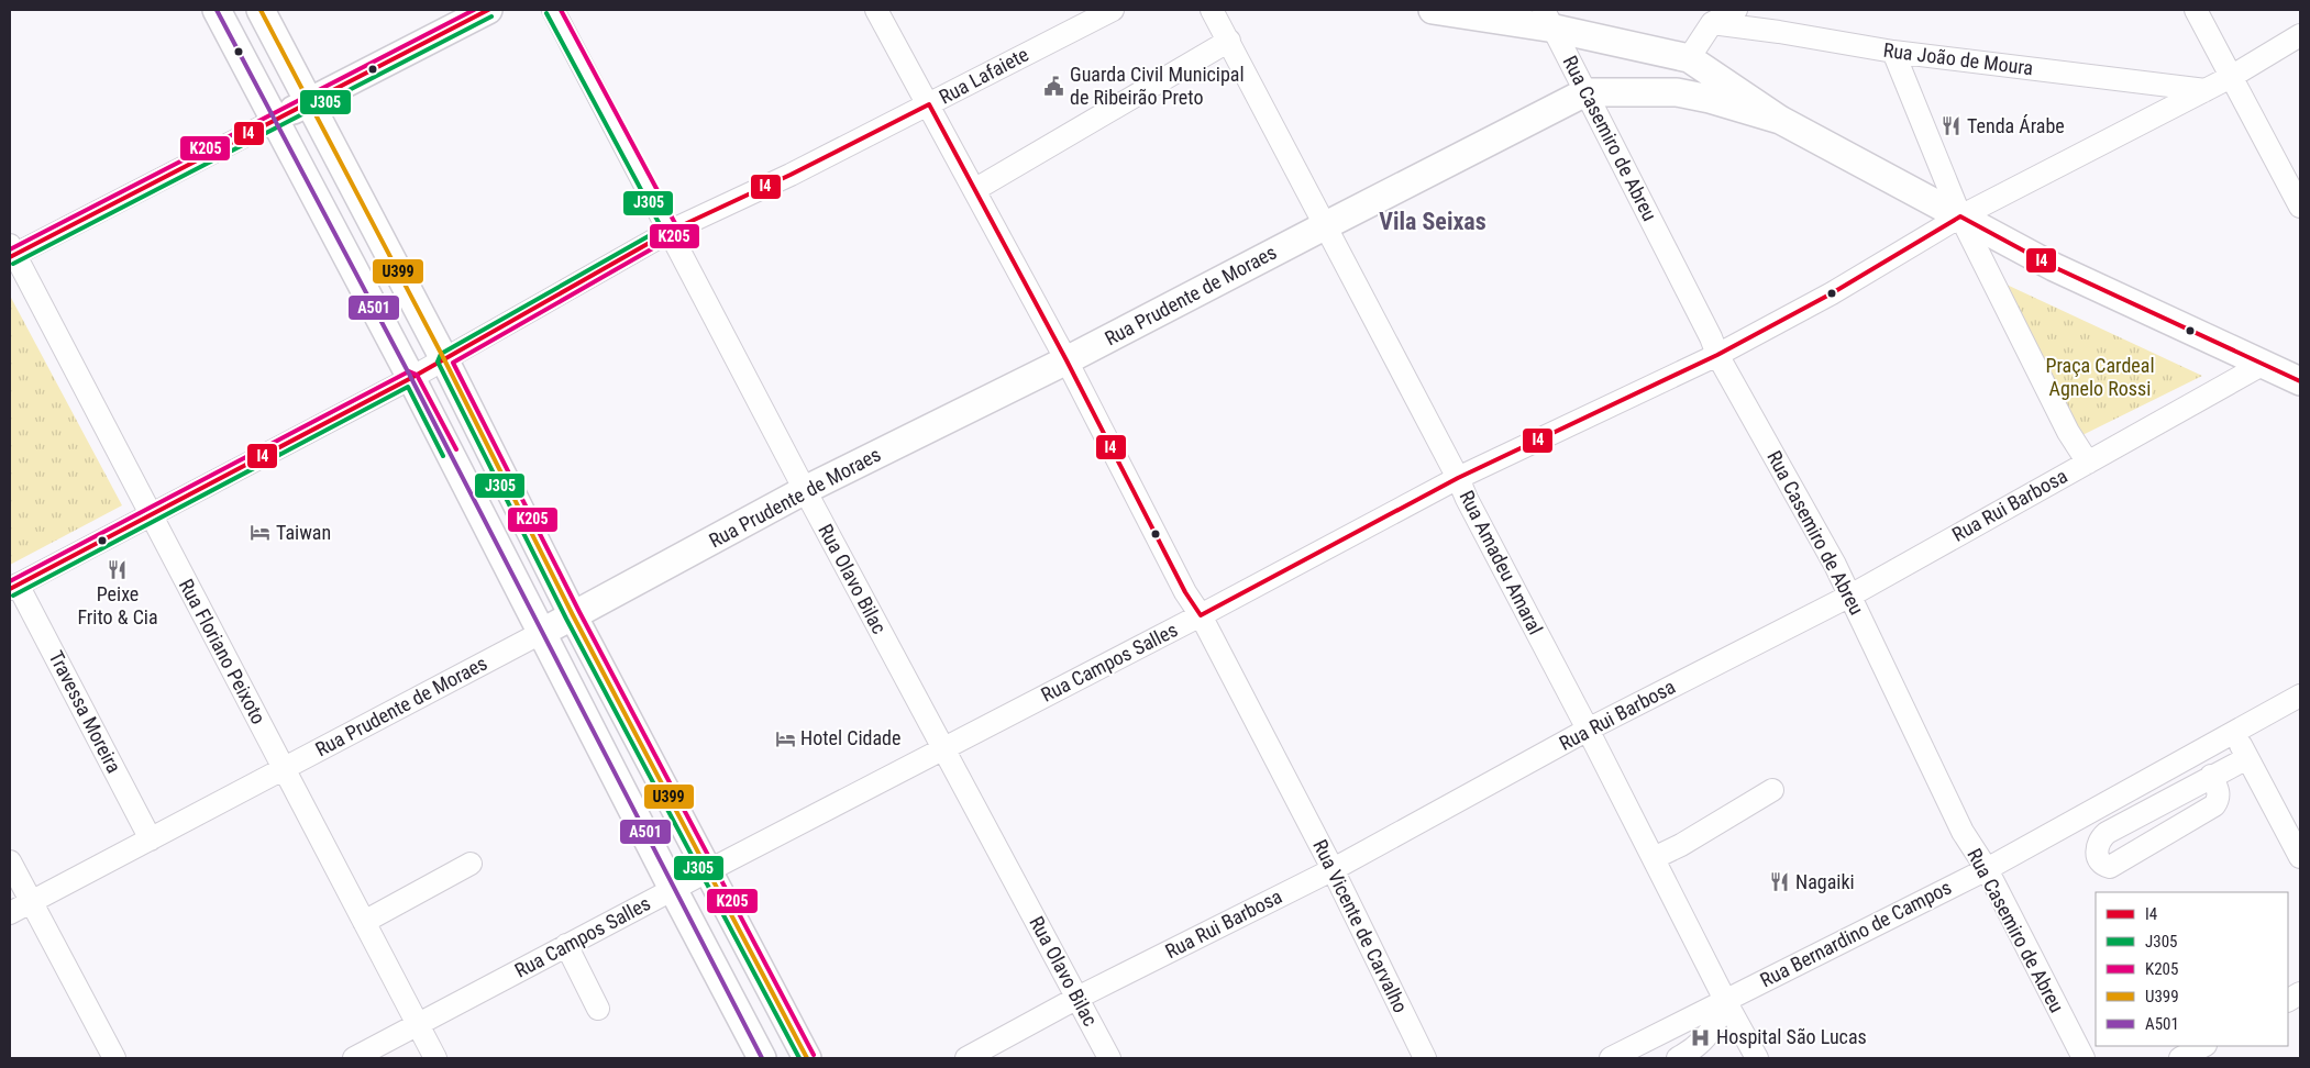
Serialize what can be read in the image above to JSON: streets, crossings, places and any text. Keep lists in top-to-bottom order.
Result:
{
  "streets": {
    "main road": ["Rua Prudente de Moraes"],
    "street": [
      "Rua João de Moura",
      "Rua Lafaiete",
      "Rua Casemiro de Abreu",
      "Rua Rui Barbosa",
      "Rua Amadeu Amaral",
      "Rua Olavo Bilac",
      "Rua Floriano Peixoto",
      "Rua Campos Salles",
      "Travessa Moreira",
      "Rua Vicente de Carvalho",
      "Rua Bernardino de Campos"
    ]
  },
  "crossings": [
    ["Rua João de Moura", "Rua Campos Salles"],
    ["Rua Lafaiete", "Rua Olavo Bilac"],
    ["Rua Lafaiete", "Rua Floriano Peixoto"],
    ["Rua Lafaiete", "Travessa Moreira"],
    ["Rua Lafaiete", "Rua Vicente de Carvalho"],
    ["Rua Casemiro de Abreu", "Rua Prudente de Moraes"],
    ["Rua Casemiro de Abreu", "Rua Rui Barbosa"],
    ["Rua Casemiro de Abreu", "Rua Campos Salles"],
    ["Rua Casemiro de Abreu", "Rua Bernardino de Campos"],
    ["Rua Prudente de Moraes", "Rua Amadeu Amaral"],
    ["Rua Prudente de Moraes", "Rua Olavo Bilac"],
    ["Rua Prudente de Moraes", "Rua Floriano Peixoto"],
    ["Rua Prudente de Moraes", "Travessa Moreira"],
    ["Rua Prudente de Moraes", "Rua Vicente de Carvalho"],
    ["Rua Rui Barbosa", "Rua Amadeu Amaral"],
    ["Rua Rui Barbosa", "Rua Olavo Bilac"],
    ["Rua Rui Barbosa", "Rua Vicente de Carvalho"],
    ["Rua Amadeu Amaral", "Rua Campos Salles"],
    ["Rua Amadeu Amaral", "Rua Bernardino de Campos"],
    ["Rua Olavo Bilac", "Rua Campos Salles"],
    ["Rua Floriano Peixoto", "Rua Campos Salles"],
    ["Rua Campos Salles", "Rua Vicente de Carvalho"]
  ],
  "districts": ["Vila Seixas"],
  "parks": ["Praça Cardeal Agnelo Rossi"],
  "places": {
    "public building": ["Guarda Civil Municipal de Ribeirão Preto"],
    "restaurant": ["Tenda Árabe", "Peixe Frito & Cia", "Nagaiki"],
    "hotel": ["Taiwan", "Hotel Cidade"],
    "hospital": ["Hospital São Lucas"]
  },
  "lines": [
    "transit line I4",
    "transit line K205",
    "transit line U399",
    "transit line A501",
    "transit line J305"
  ],
  "legend": [
    "I4",
    "J305",
    "K205",
    "U399",
    "A501"
  ]
}
